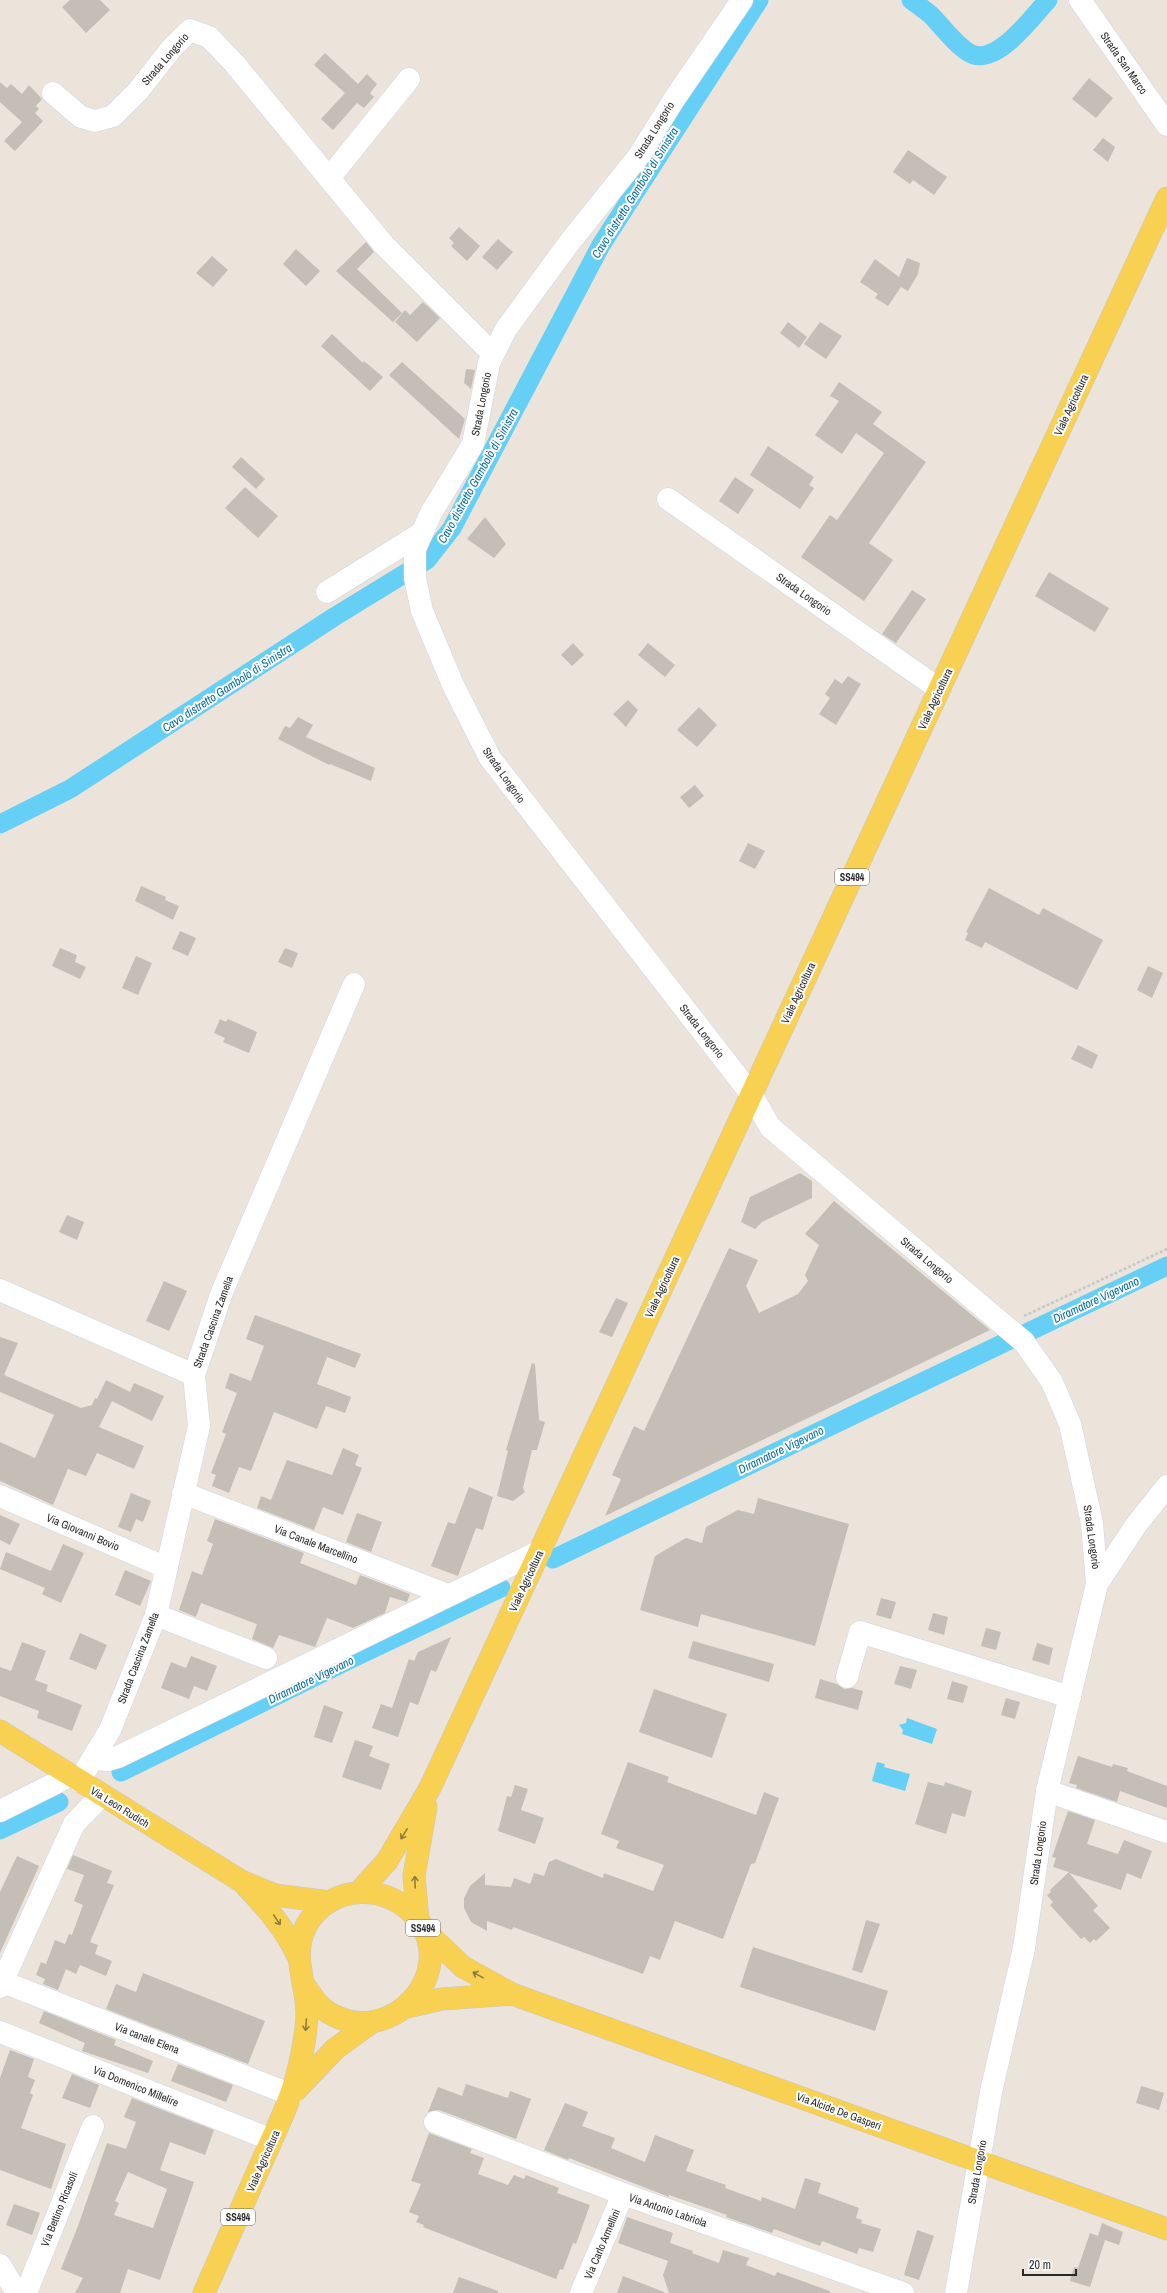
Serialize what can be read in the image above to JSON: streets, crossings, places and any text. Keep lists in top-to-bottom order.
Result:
{
  "streets": {
    "main road": [
      "Viale Agricoltura",
      "SS494",
      "Via Leon Rudich",
      "Via Alcide De Gasperi"
    ],
    "street": [
      "Strada Longorio",
      "Strada San Marco",
      "Strada Cascina Zamella",
      "Via Giovanni Bovio",
      "Via Canale Marcellino",
      "Via canale Elena",
      "Via Domenico Millelire",
      "Via Bettino Ricasoli",
      "Via Antonio Labriola",
      "Via Carlo Armellini"
    ]
  },
  "crossings": [
    ["Strada Longorio", "Viale Agricoltura"],
    ["Strada Longorio", "Via Alcide De Gasperi"],
    ["Viale Agricoltura", "Via canale Elena"],
    ["Viale Agricoltura", "Via Domenico Millelire"],
    ["Viale Agricoltura", "Via Alcide De Gasperi"],
    ["Strada Cascina Zamella", "Via Giovanni Bovio"],
    ["Strada Cascina Zamella", "Via Canale Marcellino"],
    ["Strada Cascina Zamella", "Via Leon Rudich"],
    ["Via Antonio Labriola", "Via Carlo Armellini"]
  ],
  "water": ["Cavo distretto Gambolò di Sinistra", "Diramatore Vigevano"],
  "scale_bar": "20 m"
}
